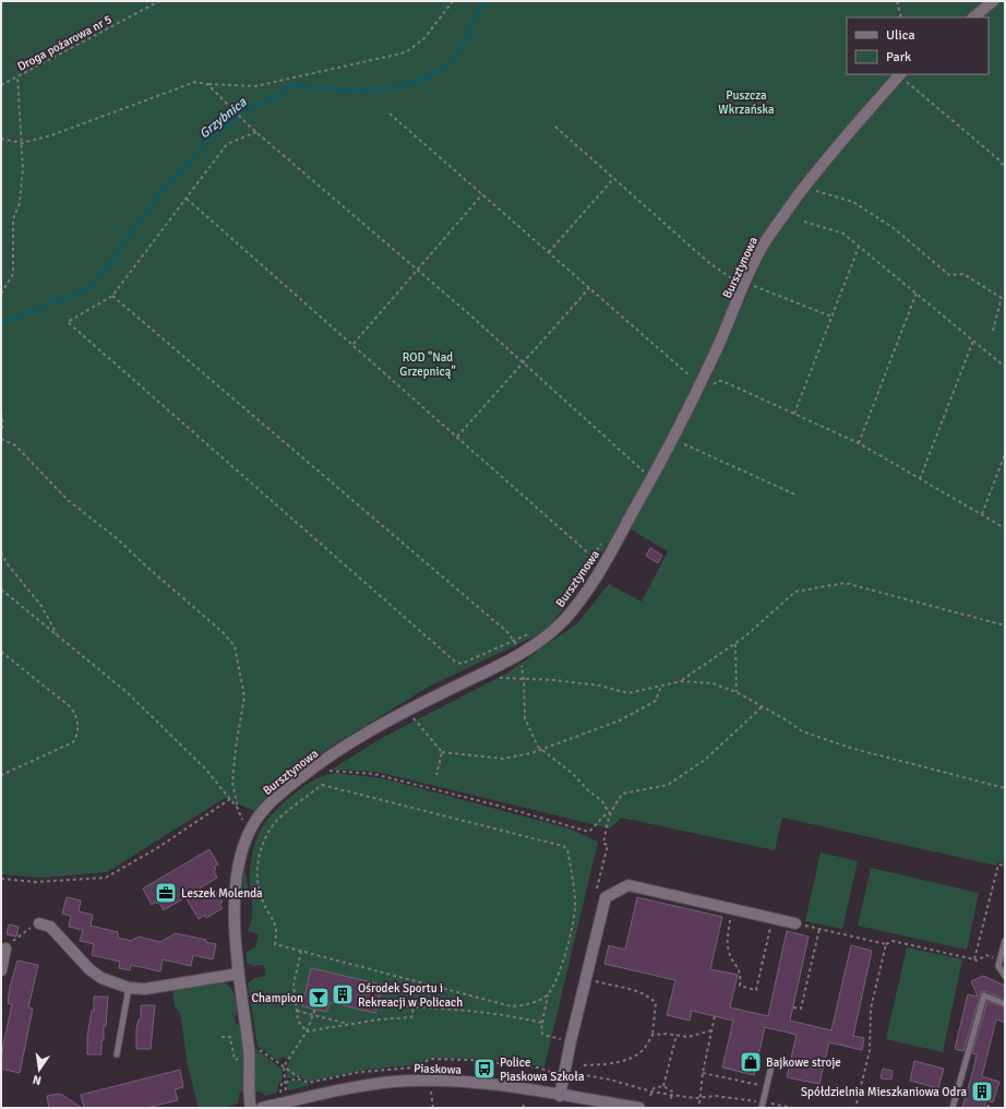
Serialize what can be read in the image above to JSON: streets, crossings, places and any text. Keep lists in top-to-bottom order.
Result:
{
  "streets": {
    "street": ["Bursztynowa", "Piaskowa"],
    "path": ["Droga pożarowa nr 5"]
  },
  "water": ["Grzybnica"],
  "parks": ["Puszcza Wkrzańska", "ROD \"Nad Grzepnicą\""],
  "places": {
    "office": ["Leszek Molenda"],
    "building": ["Ośrodek Sportu i Rekreacji w Policach", "Spółdzielnia Mieszkaniowa Odra"],
    "bar": ["Champion"],
    "shop": ["Bajkowe stroje"],
    "bus stop": ["Police Piaskowa Szkoła"]
  },
  "legend": ["Ulica", "Park"],
  "north": "bottom"
}
